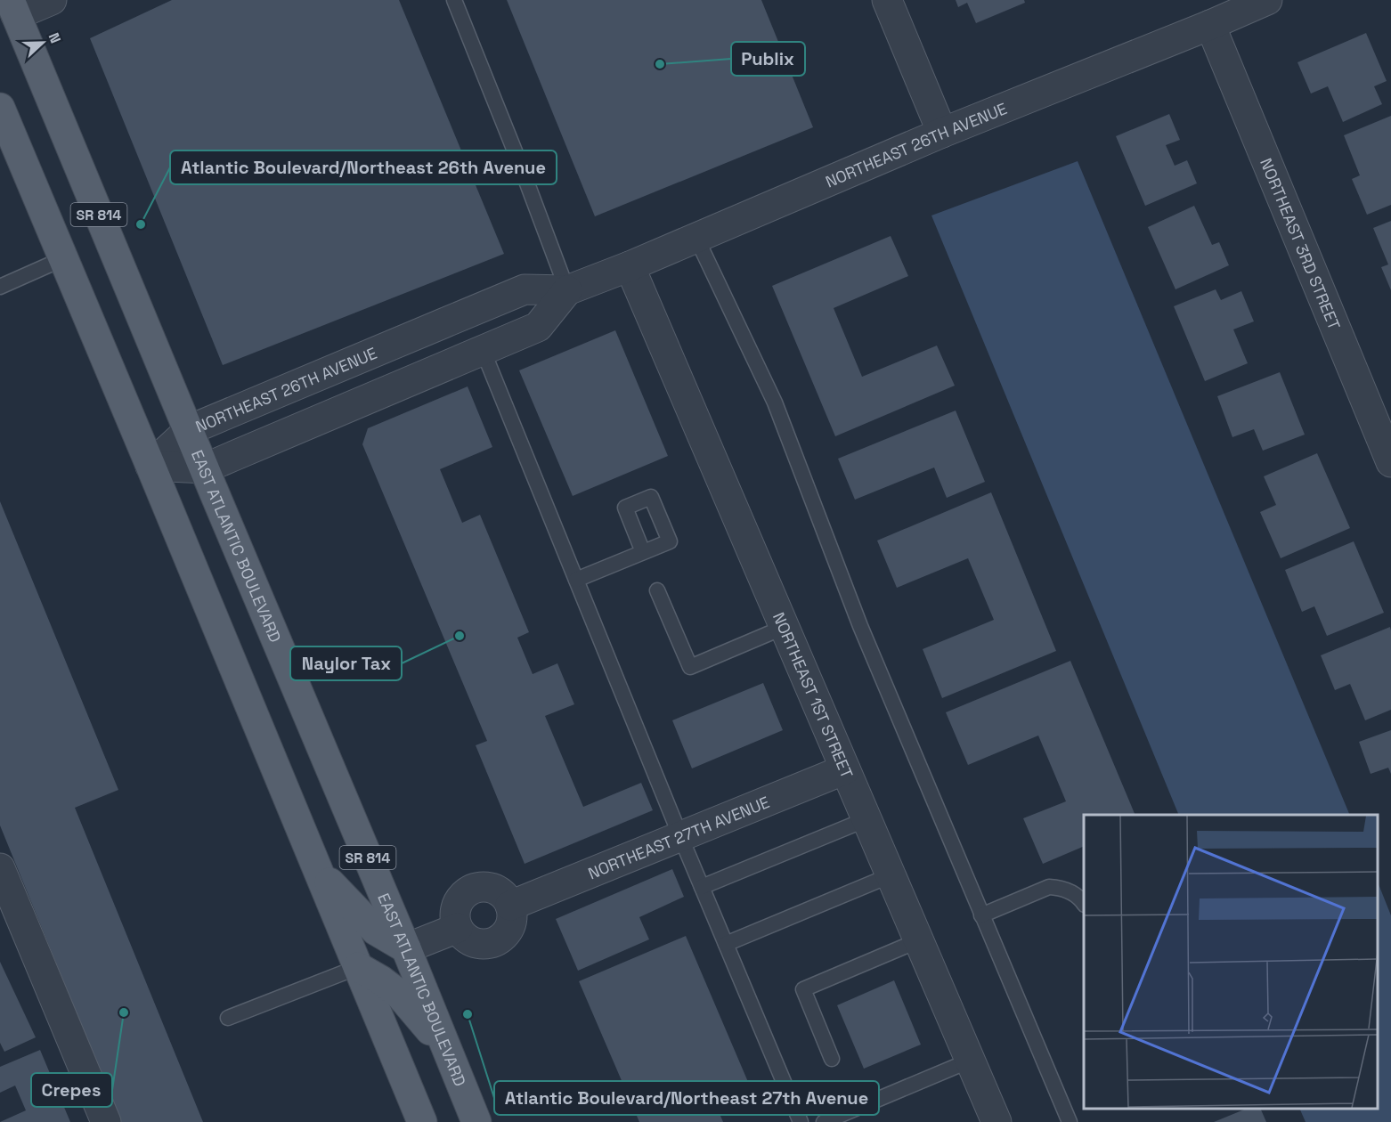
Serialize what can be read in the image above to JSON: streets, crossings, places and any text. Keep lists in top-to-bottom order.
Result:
{
  "streets": {
    "main road": ["SR 814", "EAST ATLANTIC BOULEVARD"],
    "street": [
      "NORTHEAST 26TH AVENUE",
      "NORTHEAST 3RD STREET",
      "NORTHEAST 1ST STREET",
      "NORTHEAST 27TH AVENUE"
    ]
  },
  "crossings": [
    ["NORTHEAST 26TH AVENUE", "SR 814"],
    ["NORTHEAST 26TH AVENUE", "NORTHEAST 3RD STREET"],
    ["NORTHEAST 26TH AVENUE", "EAST ATLANTIC BOULEVARD"],
    ["NORTHEAST 26TH AVENUE", "NORTHEAST 1ST STREET"],
    ["NORTHEAST 1ST STREET", "NORTHEAST 27TH AVENUE"]
  ],
  "places": [
    "Publix",
    "Atlantic Boulevard/Northeast 26th Avenue",
    "Naylor Tax",
    "Crepes",
    "Atlantic Boulevard/Northeast 27th Avenue"
  ],
  "north": "right"
}
